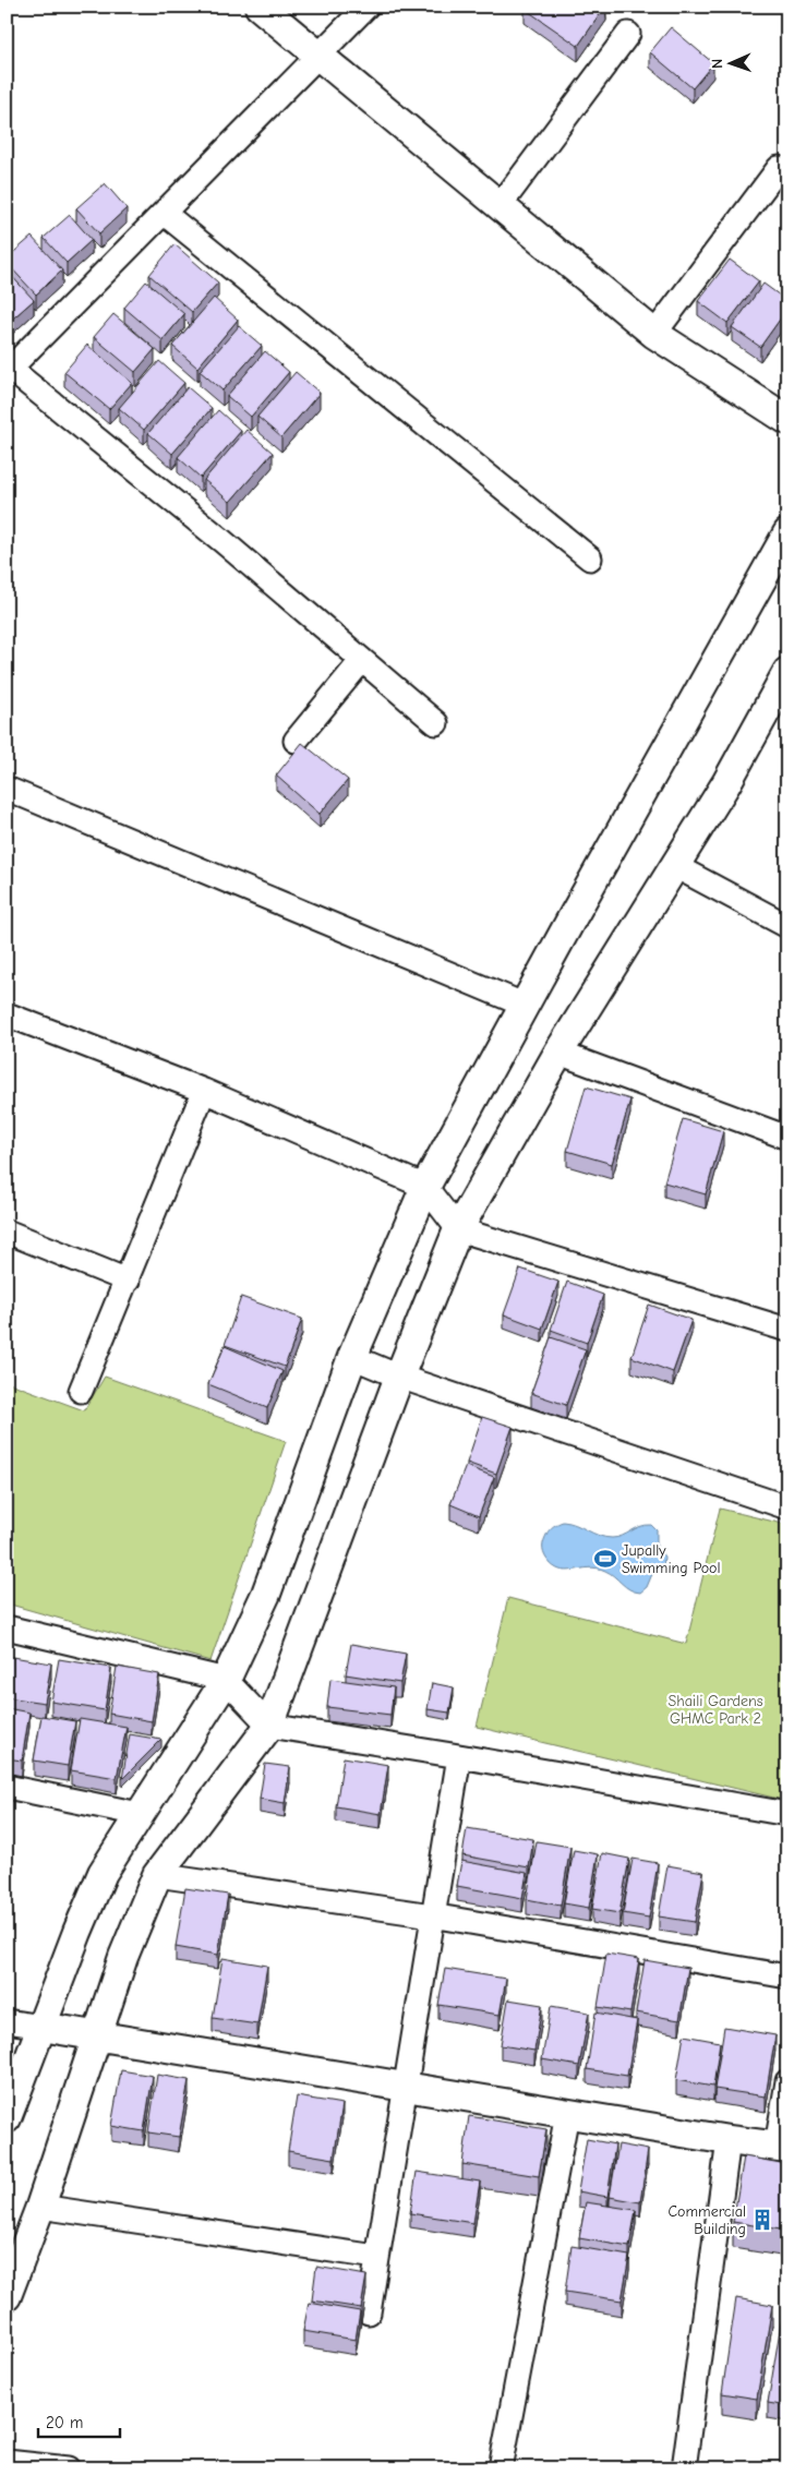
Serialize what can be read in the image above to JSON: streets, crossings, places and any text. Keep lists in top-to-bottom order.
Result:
{
  "parks": ["Shaili Gardens GHMC Park 2"],
  "places": {
    "sports": ["Jupally Swimming Pool"],
    "building": ["Commercial Building"]
  },
  "scale_bar": "20 m",
  "north": "left"
}
